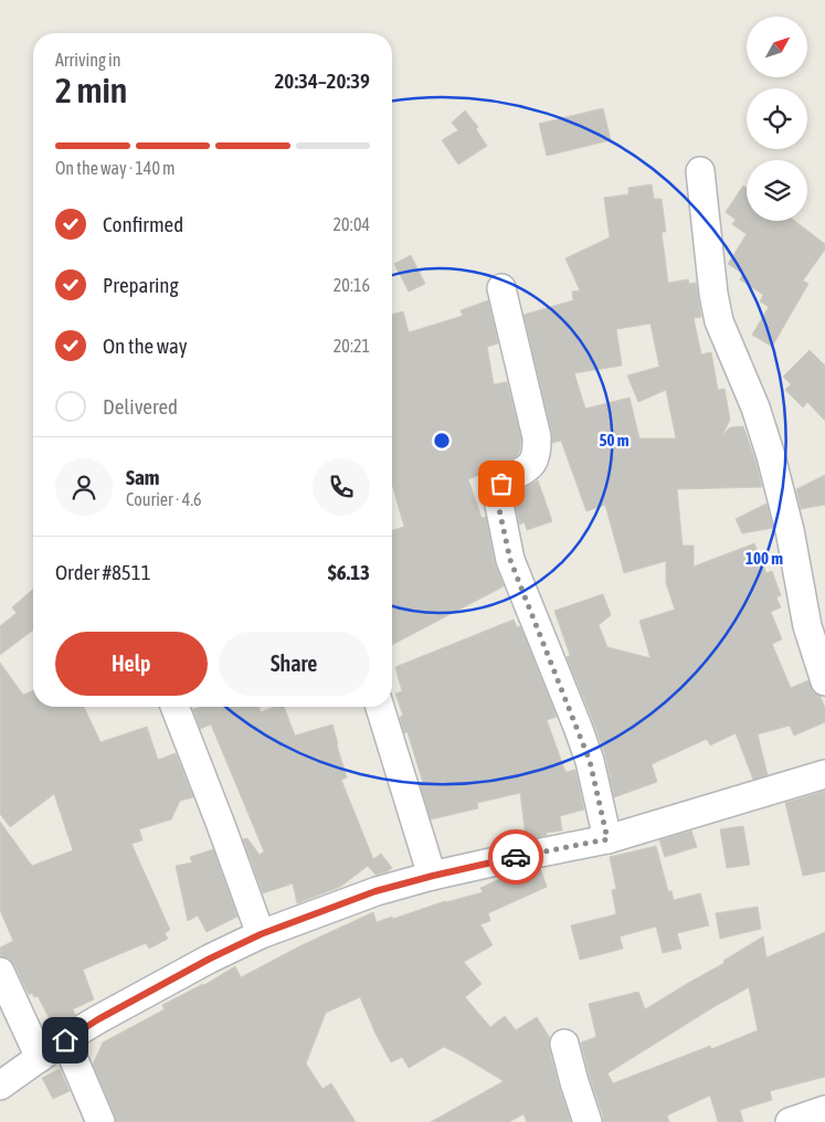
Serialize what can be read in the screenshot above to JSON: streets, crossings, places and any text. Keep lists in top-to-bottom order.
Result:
{
  "north": "top right",
  "page": {
    "heading": ["2 min", "Arriving in", "20:34–20:39"],
    "panel": [
      "Sam",
      "Courier · 4.6",
      "Order #8511",
      "$6.13"
    ],
    "bar": "On the way · 140 m",
    "list": [
      ["Confirmed", "20:04"],
      ["Preparing", "20:16"],
      ["On the way", "20:21"],
      "Delivered"
    ],
    "buttons": ["Help", "Share"]
  },
  "rings": ["50 m", "100 m"]
}
